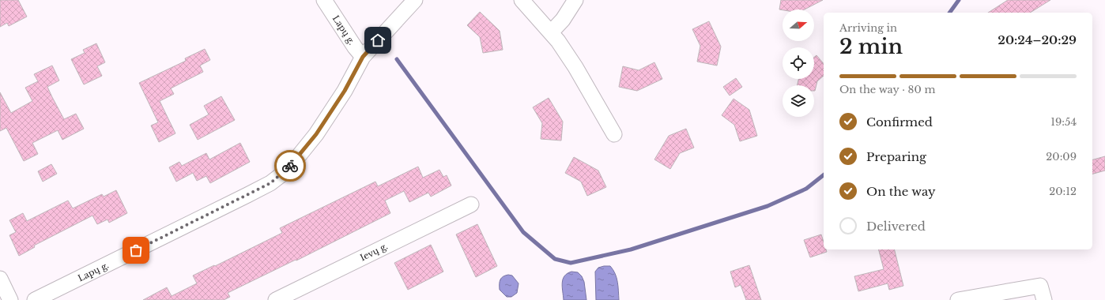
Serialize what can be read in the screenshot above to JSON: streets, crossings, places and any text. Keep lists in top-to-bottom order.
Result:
{
  "streets": {
    "street": ["Lapų g.", "Ievų g."]
  },
  "north": "right",
  "page": {
    "heading": ["2 min", "Arriving in", "20:24–20:29"],
    "bar": "On the way · 80 m",
    "list": [
      ["Confirmed", "19:54"],
      ["Preparing", "20:09"],
      ["On the way", "20:12"],
      "Delivered"
    ]
  }
}
